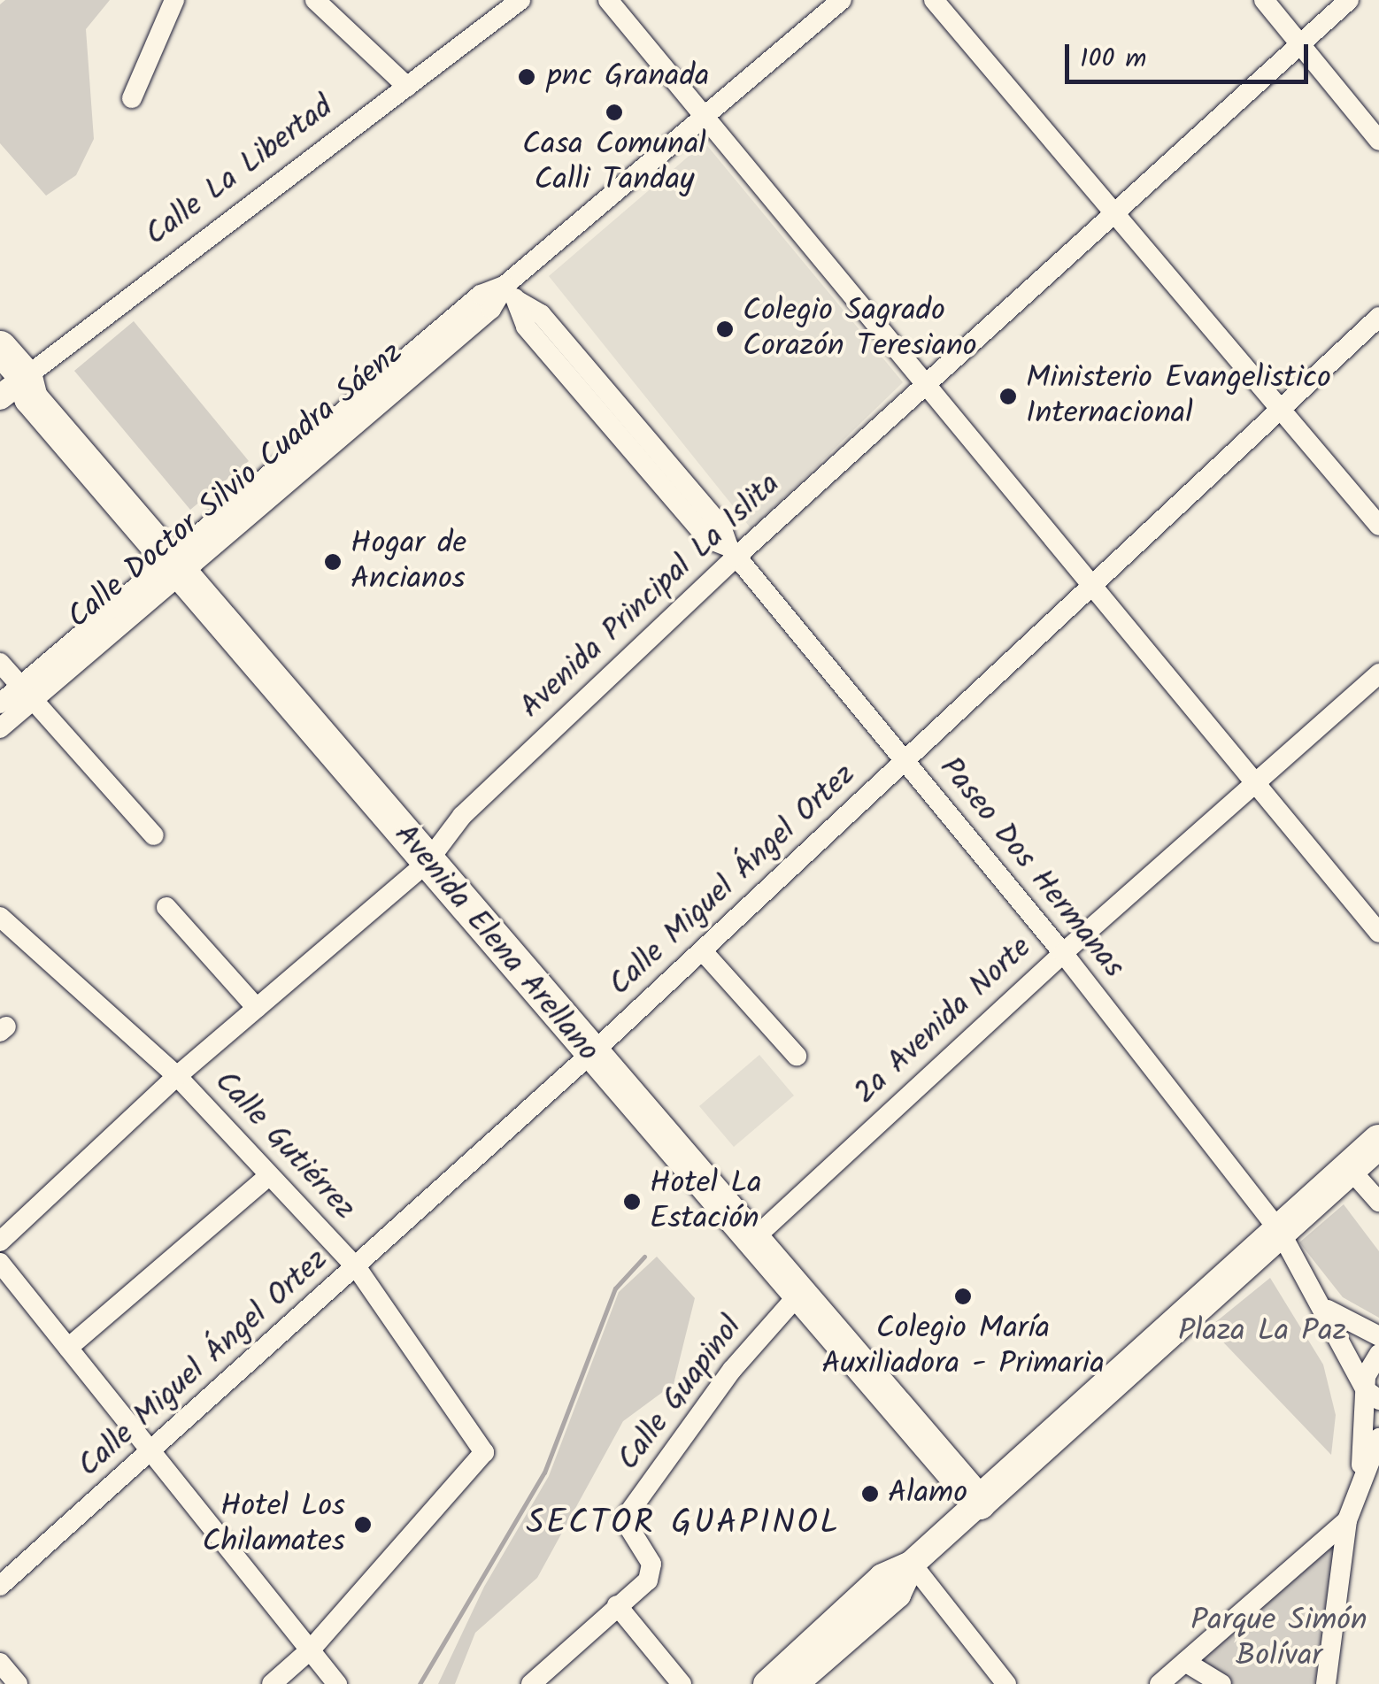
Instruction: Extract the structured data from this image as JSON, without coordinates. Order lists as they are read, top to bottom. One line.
{"streets":{"highway":["Avenida Elena Arellano"],"street":["Calle La Libertad","Calle Doctor Silvio Cuadra Sáenz","Avenida Principal La Islita","Paseo Dos Hermanas","Calle Miguel Ángel Ortez","2a Avenida Norte","Calle Gutiérrez","Calle Guapinol"]},"crossings":[["Calle La Libertad","Avenida Elena Arellano"],["Calle Doctor Silvio Cuadra Sáenz","Paseo Dos Hermanas"],["Calle Doctor Silvio Cuadra Sáenz","Avenida Elena Arellano"],["Avenida Principal La Islita","Paseo Dos Hermanas"],["Avenida Principal La Islita","Avenida Elena Arellano"],["Avenida Principal La Islita","Calle Gutiérrez"],["Paseo Dos Hermanas","Calle Miguel Ángel Ortez"],["Paseo Dos Hermanas","2a Avenida Norte"],["Calle Miguel Ángel Ortez","Avenida Elena Arellano"],["Calle Miguel Ángel Ortez","Calle Gutiérrez"],["Avenida Elena Arellano","2a Avenida Norte"],["Avenida Elena Arellano","Calle Guapinol"]],"districts":["SECTOR GUAPINOL"],"parks":["Plaza La Paz","Parque Simón Bolívar"],"places":["pnc Granada","Casa Comunal Calli Tanday","Colegio Sagrado Corazón Teresiano","Ministerio Evangelistico Internacional","Hogar de Ancianos","Hotel La Estación","Colegio María Auxiliadora - Primaria","Alamo","Hotel Los Chilamates"],"scale_bar":"100 m"}
